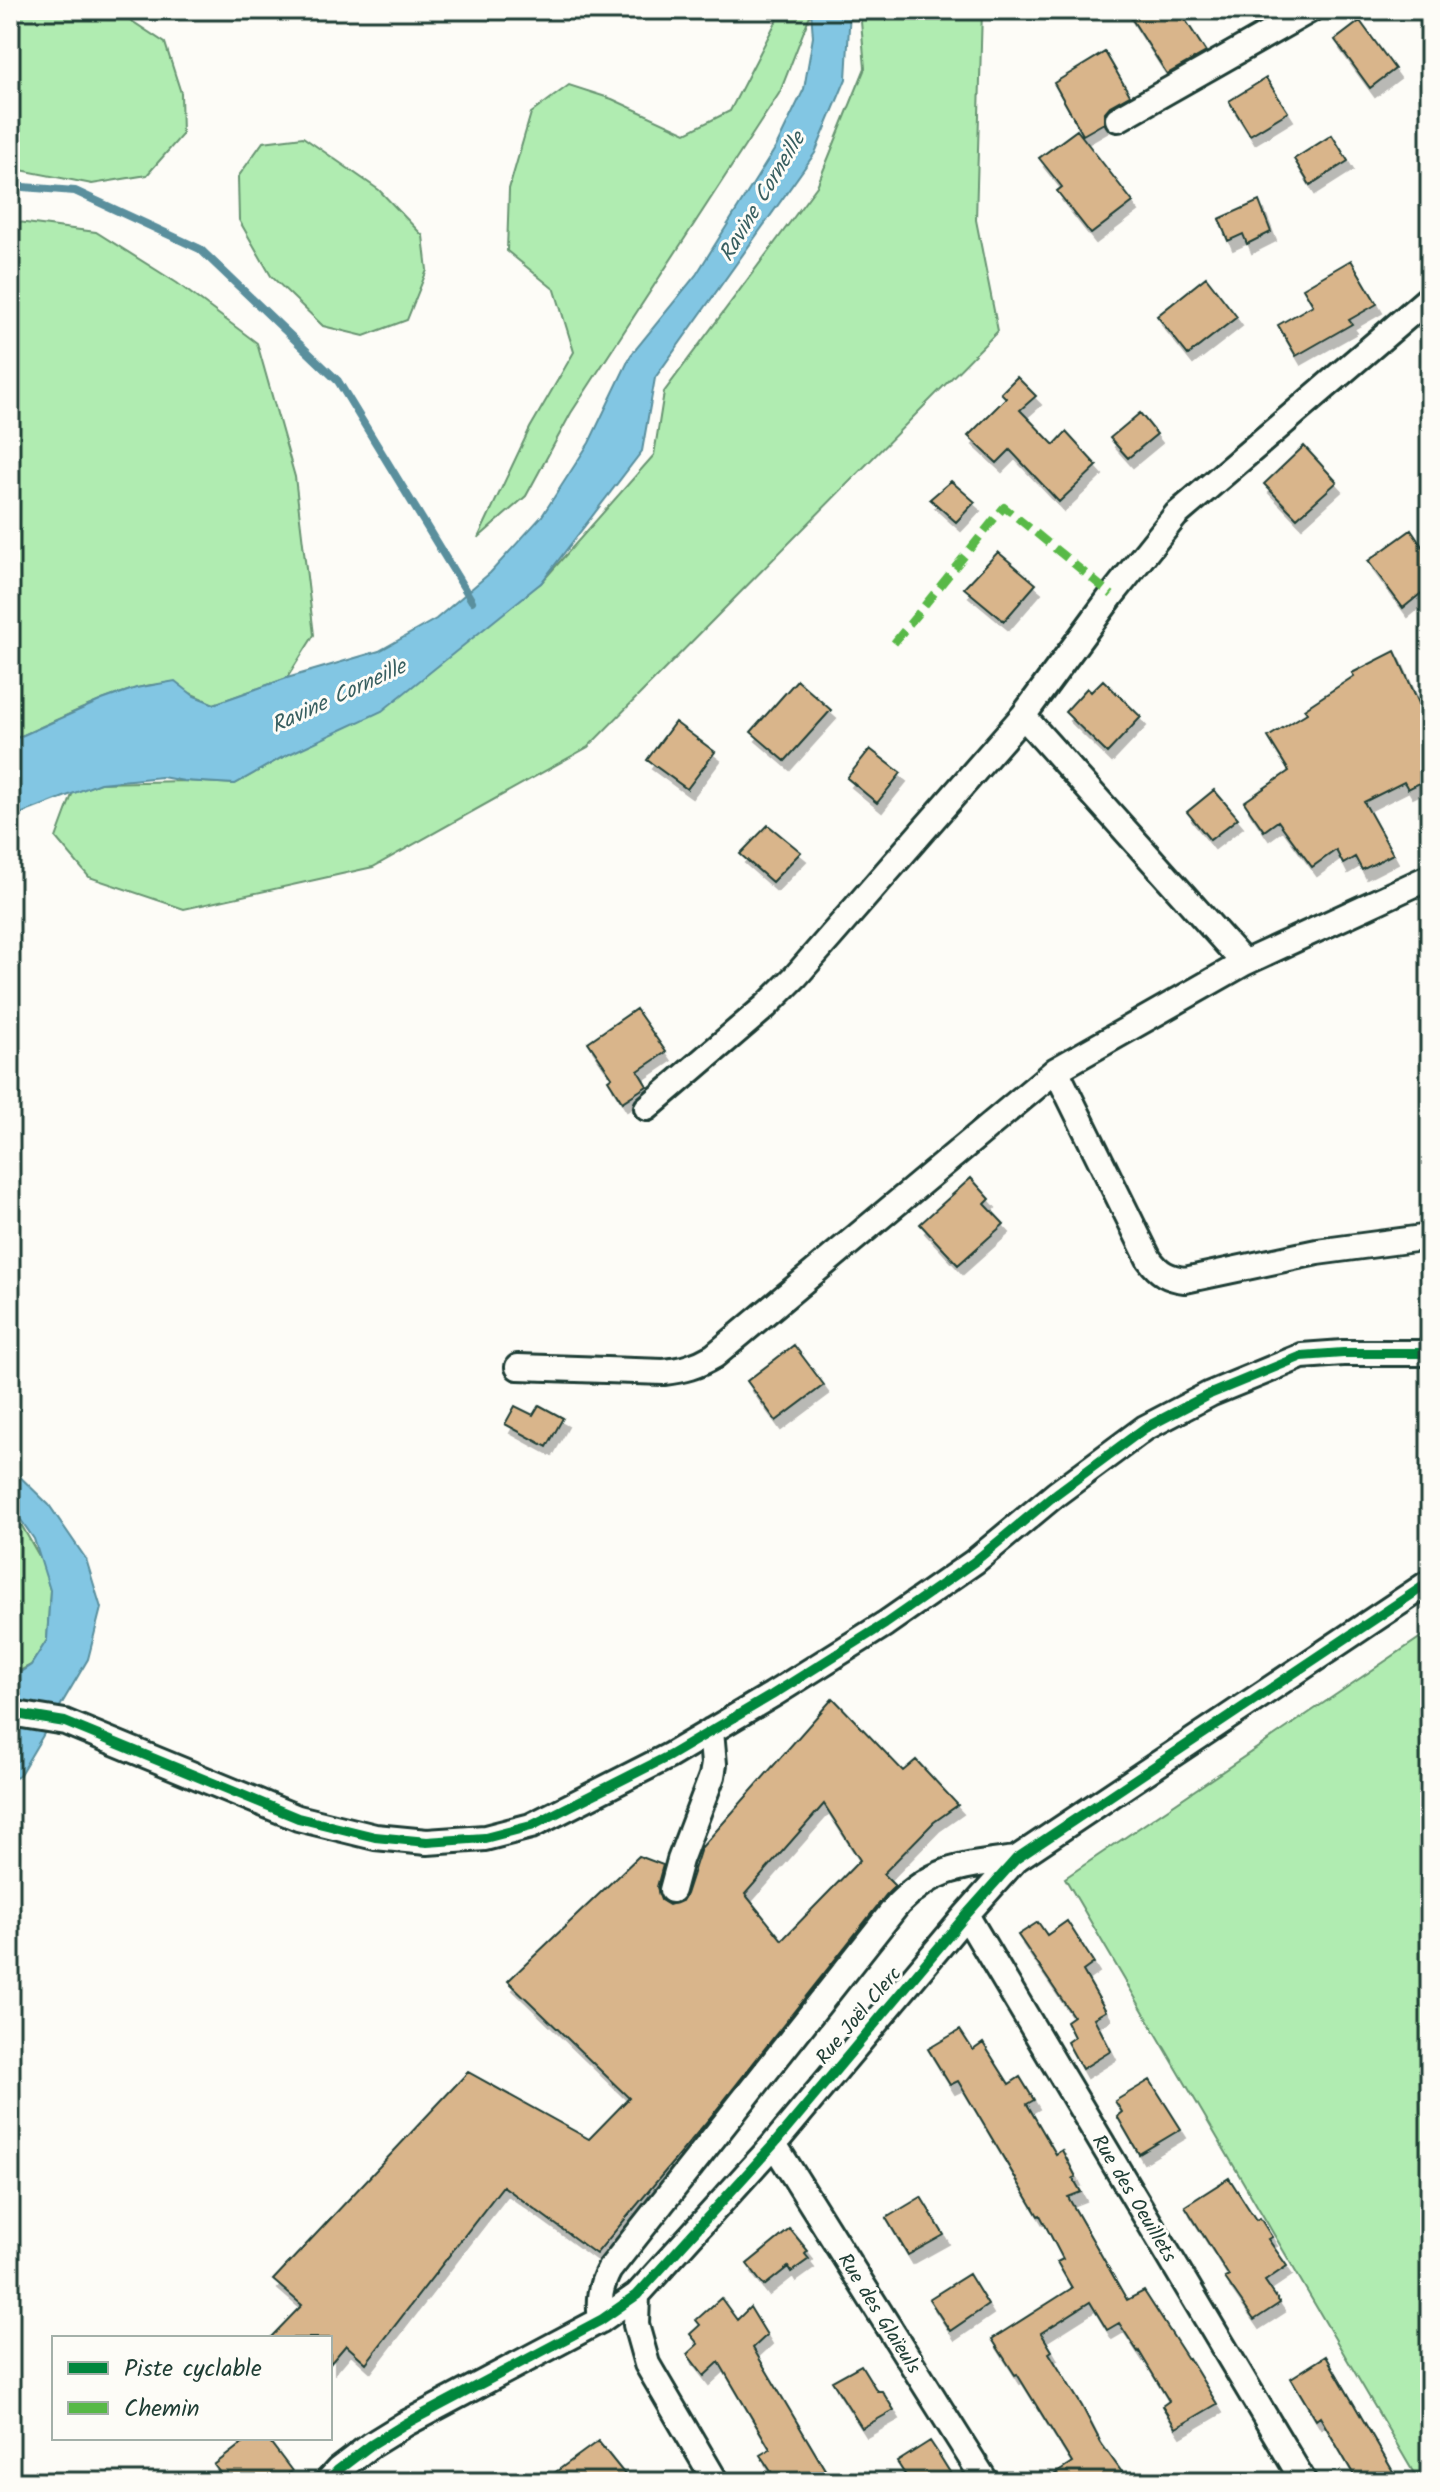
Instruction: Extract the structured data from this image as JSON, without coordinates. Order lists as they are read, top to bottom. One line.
{"streets":{"street":["Rue Joël Clerc","Rue des Oeuillets","Rue des Glaïeuls"]},"crossings":[["Rue Joël Clerc","Rue des Oeuillets"],["Rue Joël Clerc","Rue des Glaïeuls"]],"water":["Ravine Corneille"],"legend":["Piste cyclable","Chemin"]}
